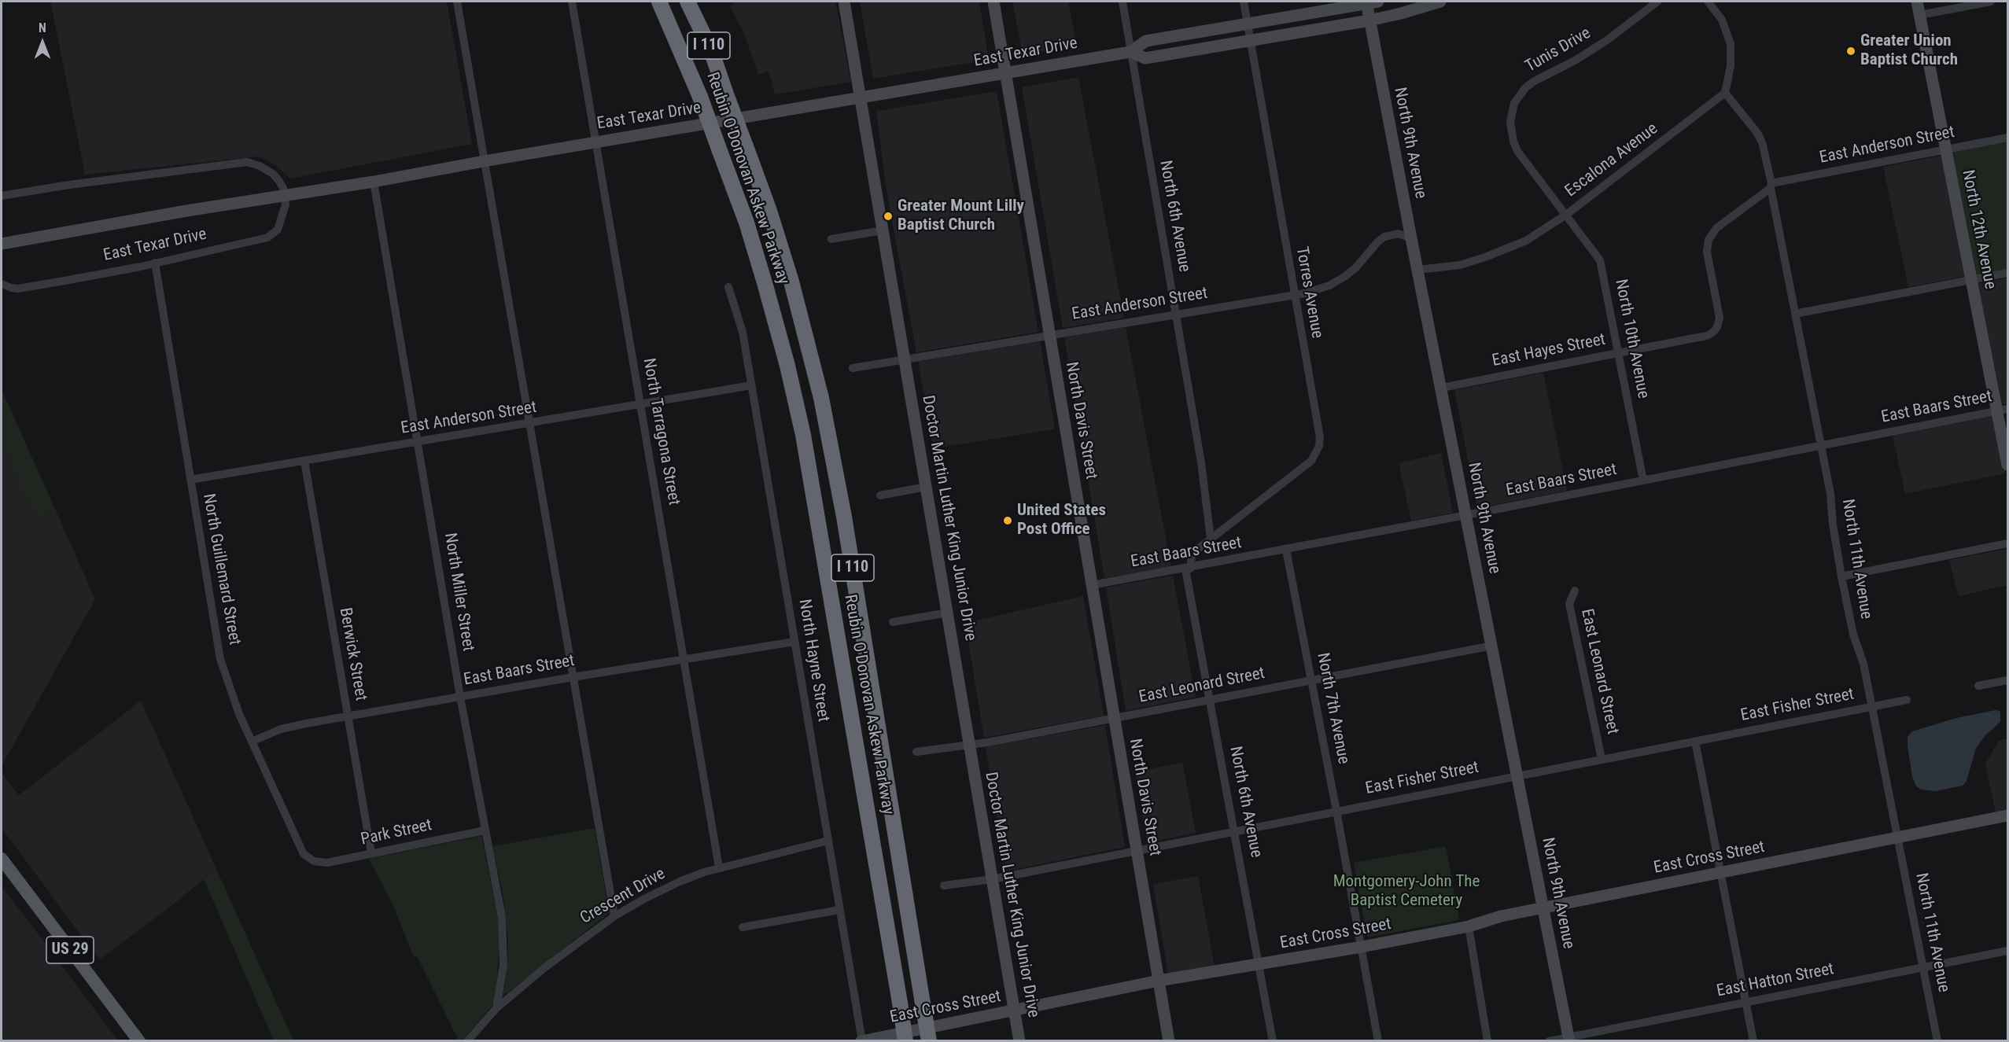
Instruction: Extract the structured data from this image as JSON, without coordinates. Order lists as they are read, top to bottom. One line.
{"streets":{"highway":["I 110","Reubin O'Donovan Askew Parkway"],"main road":["East Texar Drive","North 9th Avenue","North 12th Avenue","North Davis Street","Doctor Martin Luther King Junior Drive","East Cross Street","US 29"],"street":["Tunis Drive","East Anderson Street","Escalona Avenue","North 6th Avenue","Torres Avenue","North 10th Avenue","East Hayes Street","East Baars Street","North Tarragona Street","North 11th Avenue","North Guillemard Street","North Miller Street","Berwick Street","North Hayne Street","East Leonard Street","East Fisher Street","North 7th Avenue","Park Street","Crescent Drive","East Hatton Street"]},"crossings":[["Tunis Drive","Escalona Avenue"],["Tunis Drive","North 10th Avenue"],["East Texar Drive","North 9th Avenue"],["East Texar Drive","North 6th Avenue"],["East Texar Drive","Torres Avenue"],["East Texar Drive","North Davis Street"],["East Texar Drive","North Tarragona Street"],["East Texar Drive","Doctor Martin Luther King Junior Drive"],["East Texar Drive","North Guillemard Street"],["East Texar Drive","North Miller Street"],["North 9th Avenue","East Anderson Street"],["North 9th Avenue","Escalona Avenue"],["North 9th Avenue","East Hayes Street"],["North 9th Avenue","East Baars Street"],["North 9th Avenue","East Leonard Street"],["North 9th Avenue","East Fisher Street"],["North 9th Avenue","East Cross Street"],["North 9th Avenue","East Hatton Street"],["East Anderson Street","North 6th Avenue"],["East Anderson Street","North 12th Avenue"],["East Anderson Street","Torres Avenue"],["East Anderson Street","East Hayes Street"],["East Anderson Street","North Davis Street"],["East Anderson Street","North Tarragona Street"],["East Anderson Street","Doctor Martin Luther King Junior Drive"],["East Anderson Street","North 11th Avenue"],["East Anderson Street","North Guillemard Street"],["East Anderson Street","North Miller Street"],["East Anderson Street","Berwick Street"],["East Anderson Street","North Hayne Street"],["Escalona Avenue","North 10th Avenue"],["Escalona Avenue","North 11th Avenue"],["North 6th Avenue","Torres Avenue"],["North 6th Avenue","East Baars Street"],["North 6th Avenue","East Leonard Street"],["North 6th Avenue","East Fisher Street"],["North 6th Avenue","East Cross Street"],["North 12th Avenue","East Baars Street"],["North 10th Avenue","East Hayes Street"],["North 10th Avenue","East Baars Street"],["East Baars Street","North Davis Street"],["East Baars Street","North Tarragona Street"],["East Baars Street","North 11th Avenue"],["East Baars Street","North Guillemard Street"],["East Baars Street","North Miller Street"],["East Baars Street","Berwick Street"],["East Baars Street","North Hayne Street"],["East Baars Street","North 7th Avenue"],["North Davis Street","East Leonard Street"],["North Davis Street","East Fisher Street"],["North Davis Street","East Cross Street"],["North Tarragona Street","Crescent Drive"],["Doctor Martin Luther King Junior Drive","East Leonard Street"],["Doctor Martin Luther King Junior Drive","East Fisher Street"],["Doctor Martin Luther King Junior Drive","East Cross Street"],["North 11th Avenue","East Fisher Street"],["North 11th Avenue","East Cross Street"],["North 11th Avenue","East Hatton Street"],["North Guillemard Street","Park Street"],["North Miller Street","Park Street"],["North Miller Street","Crescent Drive"],["Berwick Street","Park Street"],["North Hayne Street","East Cross Street"],["North Hayne Street","Crescent Drive"],["East Leonard Street","East Fisher Street"],["East Leonard Street","North 7th Avenue"],["East Fisher Street","North 7th Avenue"],["North 7th Avenue","East Cross Street"]],"parks":["Montgomery-John The Baptist Cemetery"],"places":["Greater Union Baptist Church","Greater Mount Lilly Baptist Church","United States Post Office"],"north":"top"}
